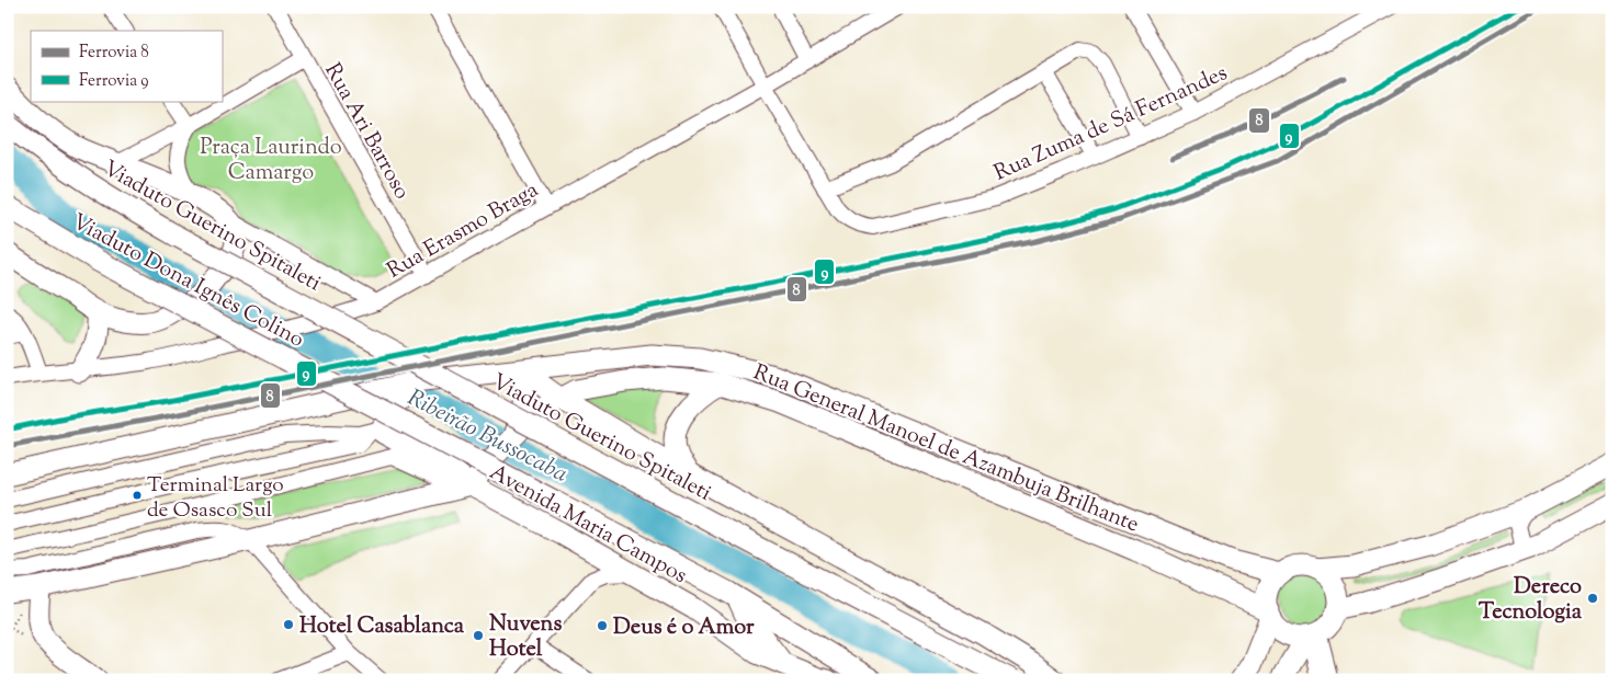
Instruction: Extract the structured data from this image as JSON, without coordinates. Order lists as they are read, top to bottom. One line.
{"streets":{"main road":["Viaduto Guerino Spitaleti","Viaduto Dona Ignês Colino","Rua General Manoel de Azambuja Brilhante","Avenida Maria Campos"],"street":["Rua Zuma de Sá Fernandes","Rua Ari Barroso","Rua Erasmo Braga"]},"crossings":[["Rua Ari Barroso","Rua Erasmo Braga"],["Rua General Manoel de Azambuja Brilhante","Avenida Maria Campos"]],"water":["Ribeirão Bussocaba"],"parks":["Praça Laurindo Camargo"],"places":["Terminal Largo de Osasco Sul","Dereco Tecnologia","Hotel Casablanca","Deus é o Amor","Nuvens Hotel"],"lines":["rail line 8","rail line 9"],"legend":["Ferrovia 8","Ferrovia 9"]}
